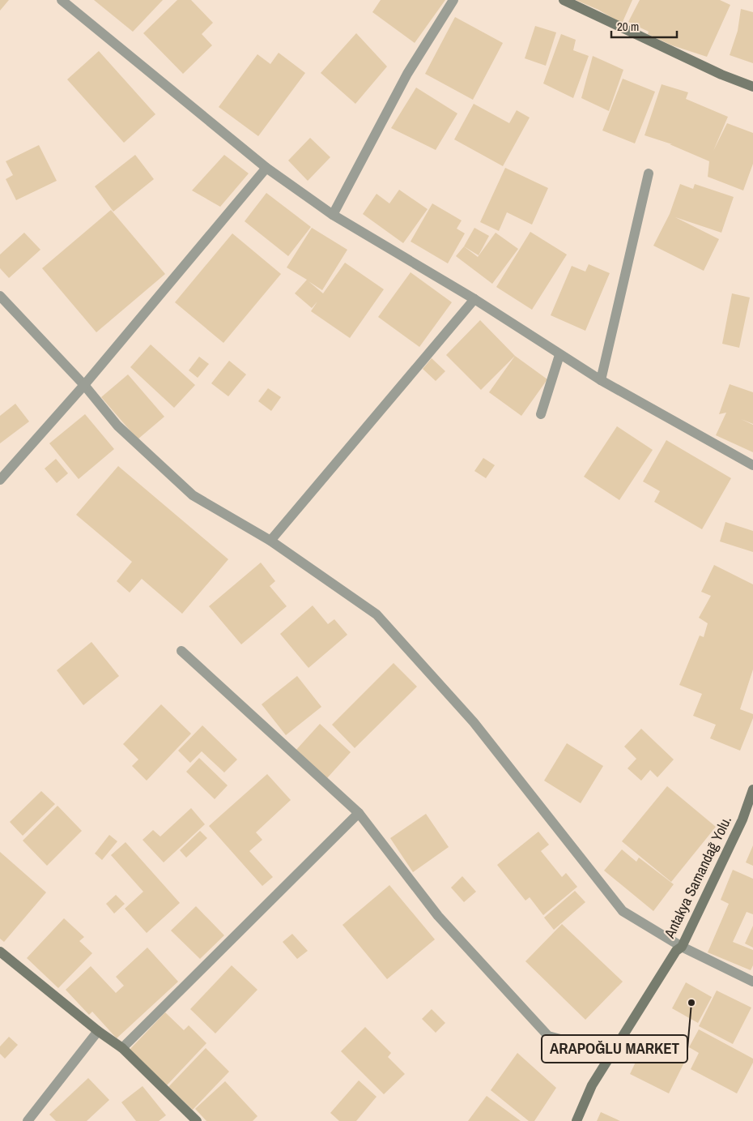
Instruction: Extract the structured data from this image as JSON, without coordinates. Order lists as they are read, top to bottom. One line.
{"streets":{"street":["Antakya Samandağ Yolu."]},"places":["ARAPOĞLU MARKET"],"scale_bar":"20 m"}
